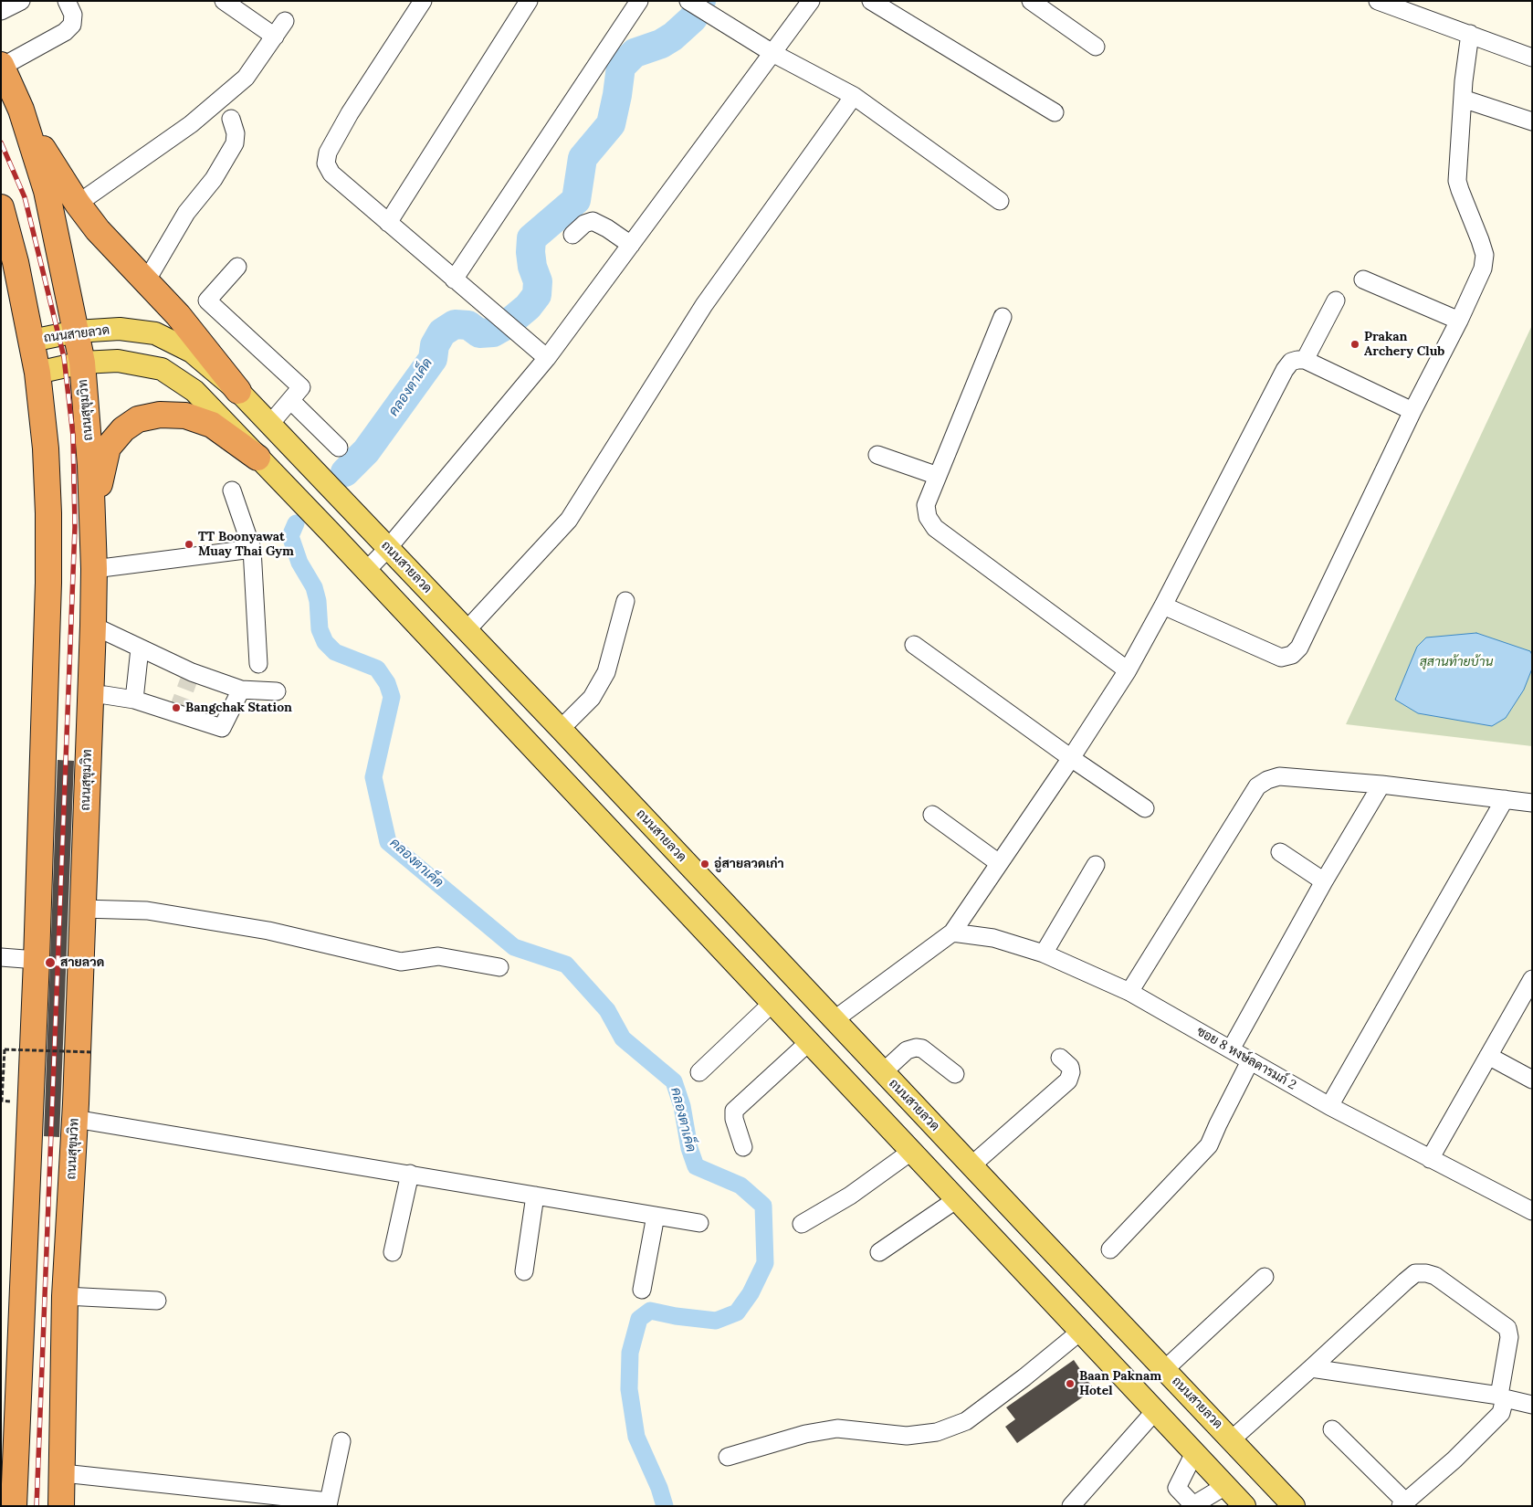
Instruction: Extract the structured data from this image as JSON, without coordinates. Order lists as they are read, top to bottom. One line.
{"streets":{"highway":["ถนนสุขุมวิท"],"main road":["ถนนสายลวด"],"street":["ซอย 8 หงษ์ลดารมภ์ 2"]},"crossings":[["ถนนสายลวด","ถนนสุขุมวิท"]],"water":["คลองตาเค็ด"],"parks":["สุสานท้ายบ้าน"],"places":["Prakan Archery Club","TT Boonyawat Muay Thai Gym","Bangchak Station","อู่สายลวดเก่า","สายลวด","Baan Paknam Hotel"]}
